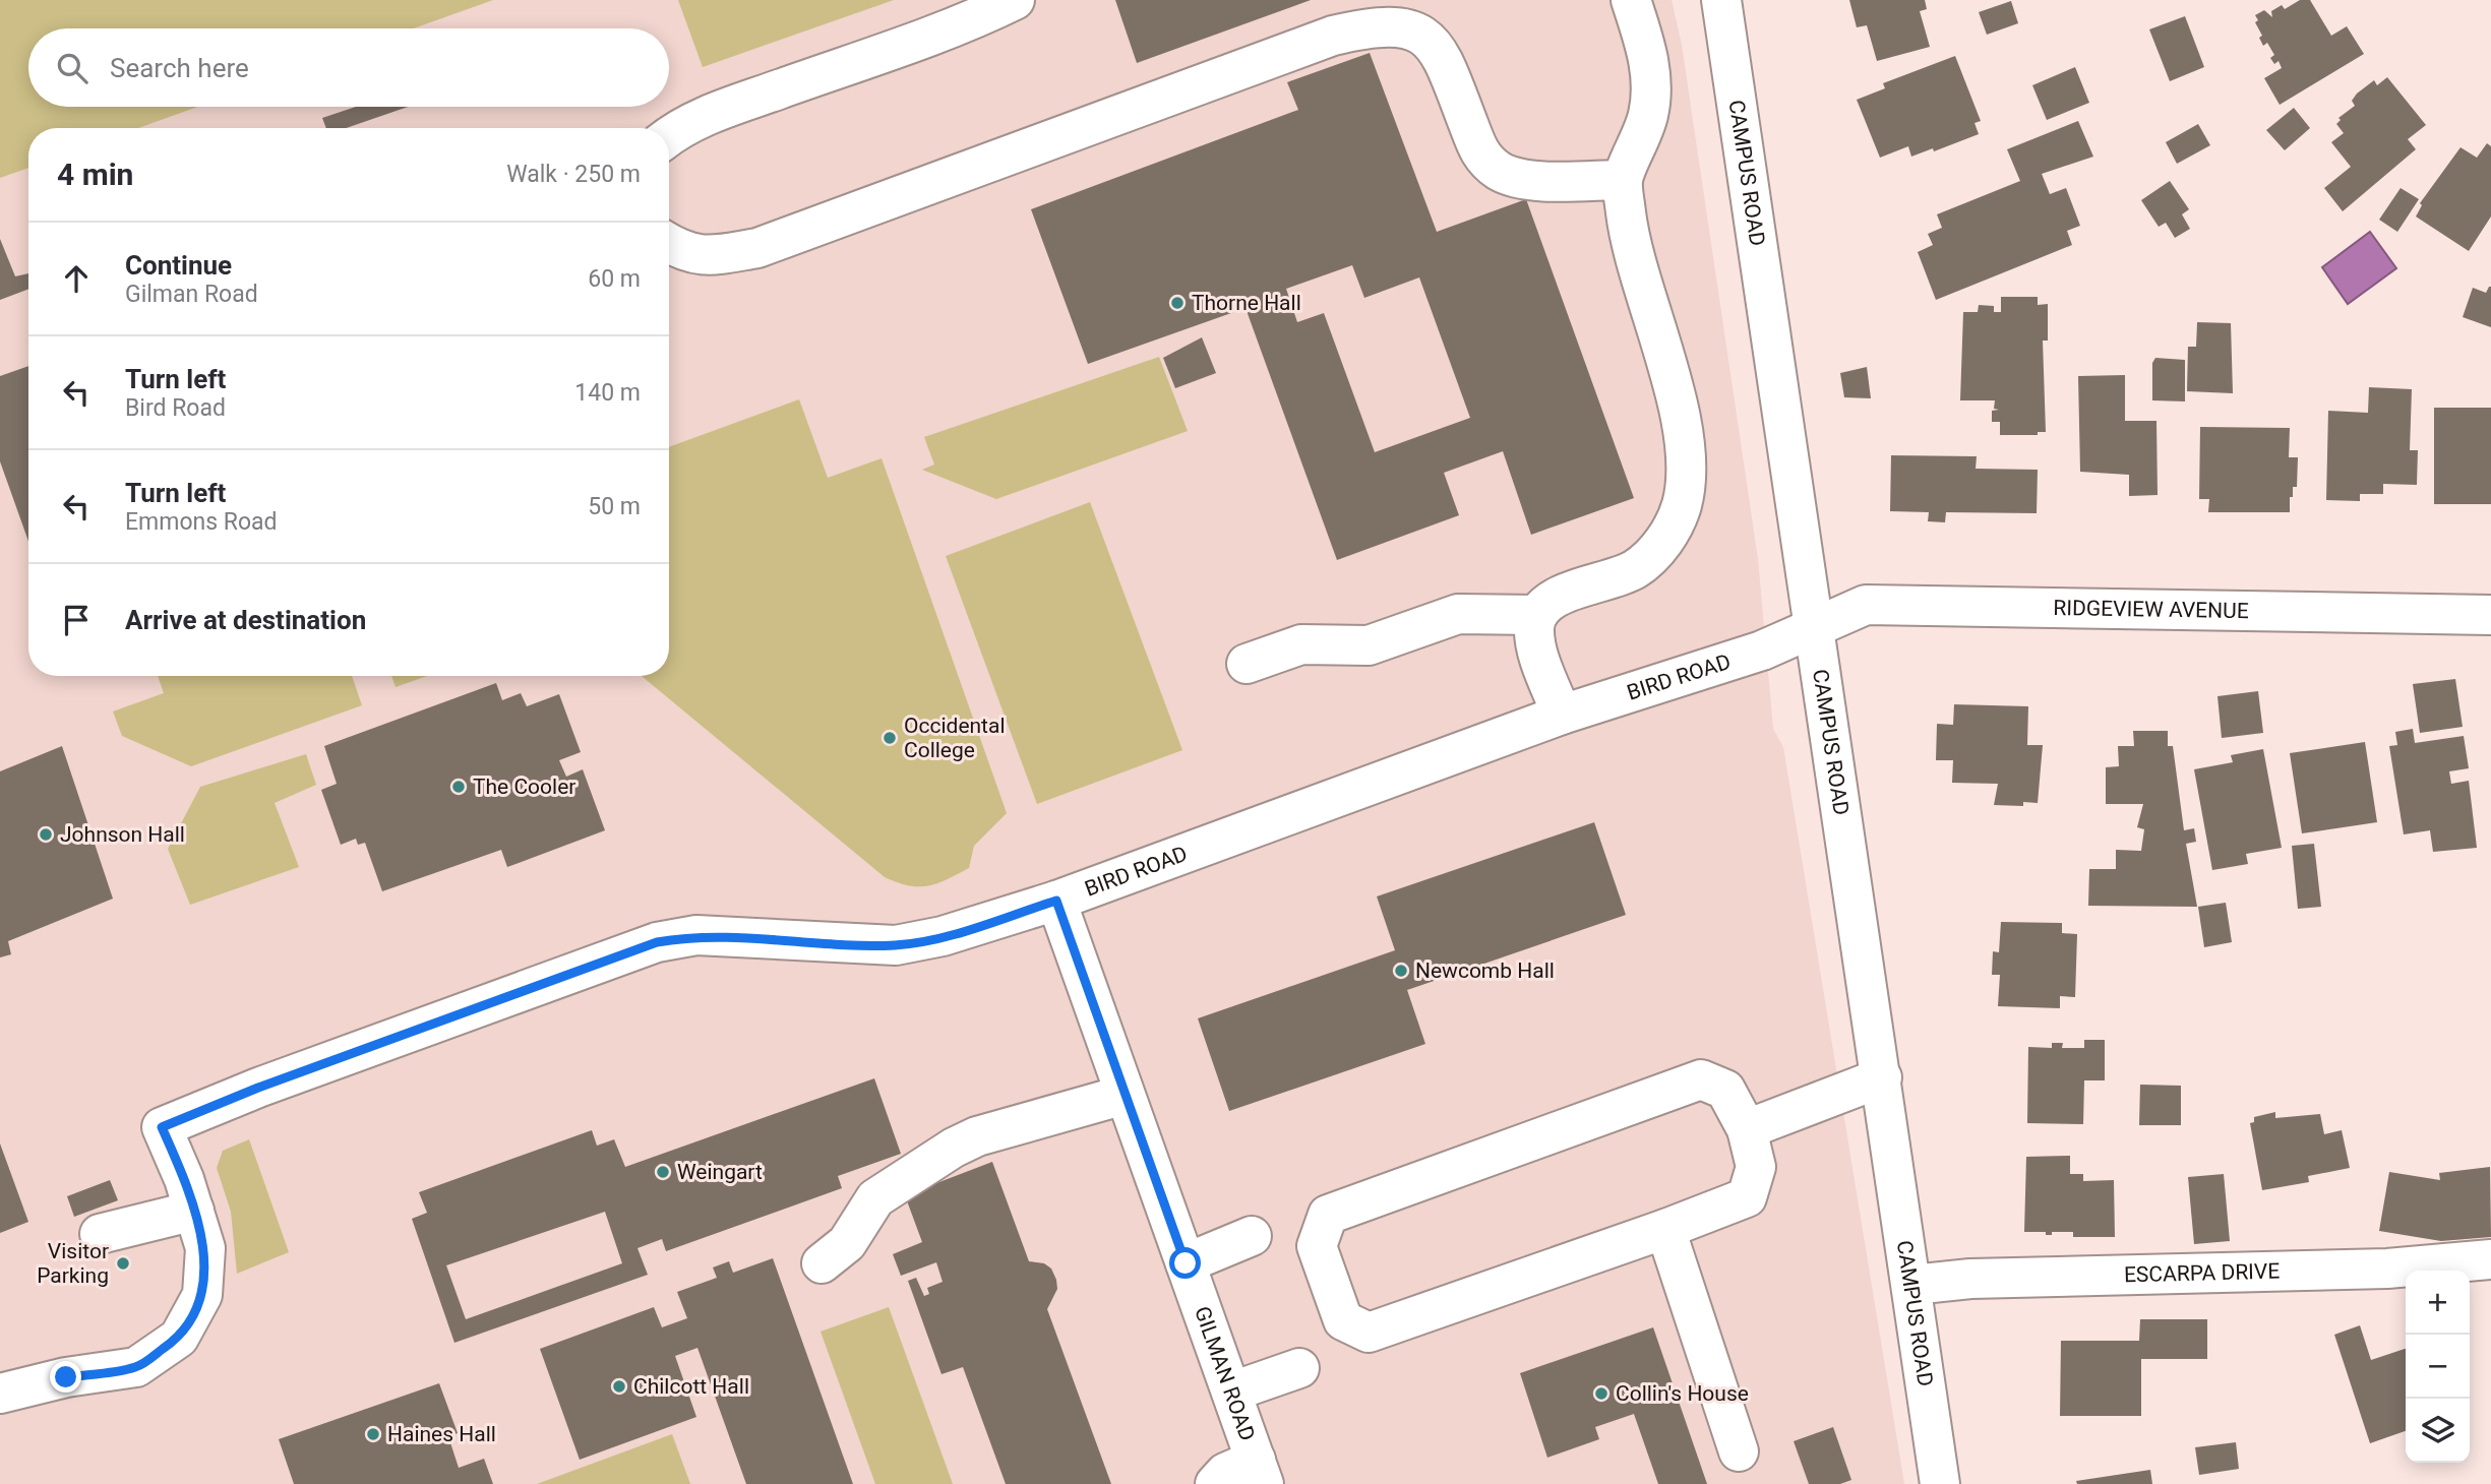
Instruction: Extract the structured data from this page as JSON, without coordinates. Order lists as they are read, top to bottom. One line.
{"streets":{"street":["CAMPUS ROAD","RIDGEVIEW AVENUE","BIRD ROAD","ESCARPA DRIVE","GILMAN ROAD"]},"crossings":[["CAMPUS ROAD","RIDGEVIEW AVENUE"],["CAMPUS ROAD","BIRD ROAD"],["CAMPUS ROAD","ESCARPA DRIVE"],["RIDGEVIEW AVENUE","BIRD ROAD"],["BIRD ROAD","GILMAN ROAD"]],"places":["Thorne Hall","Occidental College","The Cooler","Johnson Hall","Newcomb Hall","Weingart","Visitor Parking","Chilcott Hall","Collin's House","Haines Hall"],"page":{"search":"Search here","heading":["4 min","Walk · 250 m"],"list":[["Continue","Gilman Road","60 m"],["Turn left","Bird Road","140 m"],["Turn left","Emmons Road","50 m"],"Arrive at destination"],"map_buttons":["+","−"]}}
